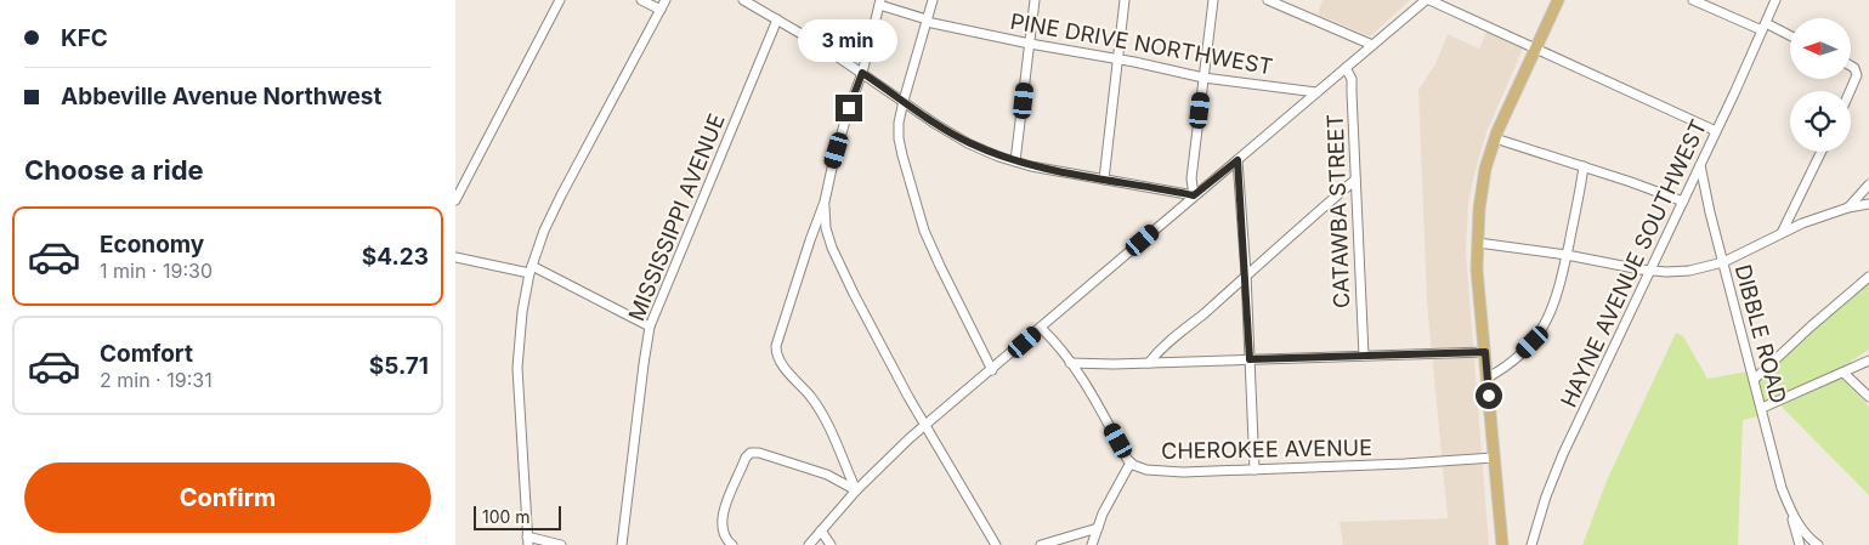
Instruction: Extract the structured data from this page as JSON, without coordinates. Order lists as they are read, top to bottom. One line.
{"streets":{"street":["PINE DRIVE NORTHWEST","CATAWBA STREET","MISSISSIPPI AVENUE","HAYNE AVENUE SOUTHWEST","DIBBLE ROAD","CHEROKEE AVENUE"]},"crossings":[["HAYNE AVENUE SOUTHWEST","DIBBLE ROAD"]],"scale_bar":"100 m","north":"left","page":{"banner":["KFC","Abbeville Avenue Northwest"],"bubble":"3 min","heading":"Choose a ride","list":[{"name":"Economy","note":"1 min · 19:30","value":"$4.23"},{"name":"Comfort","note":"2 min · 19:31","value":"$5.71"}],"buttons":"Confirm","scale":"100 m"}}
